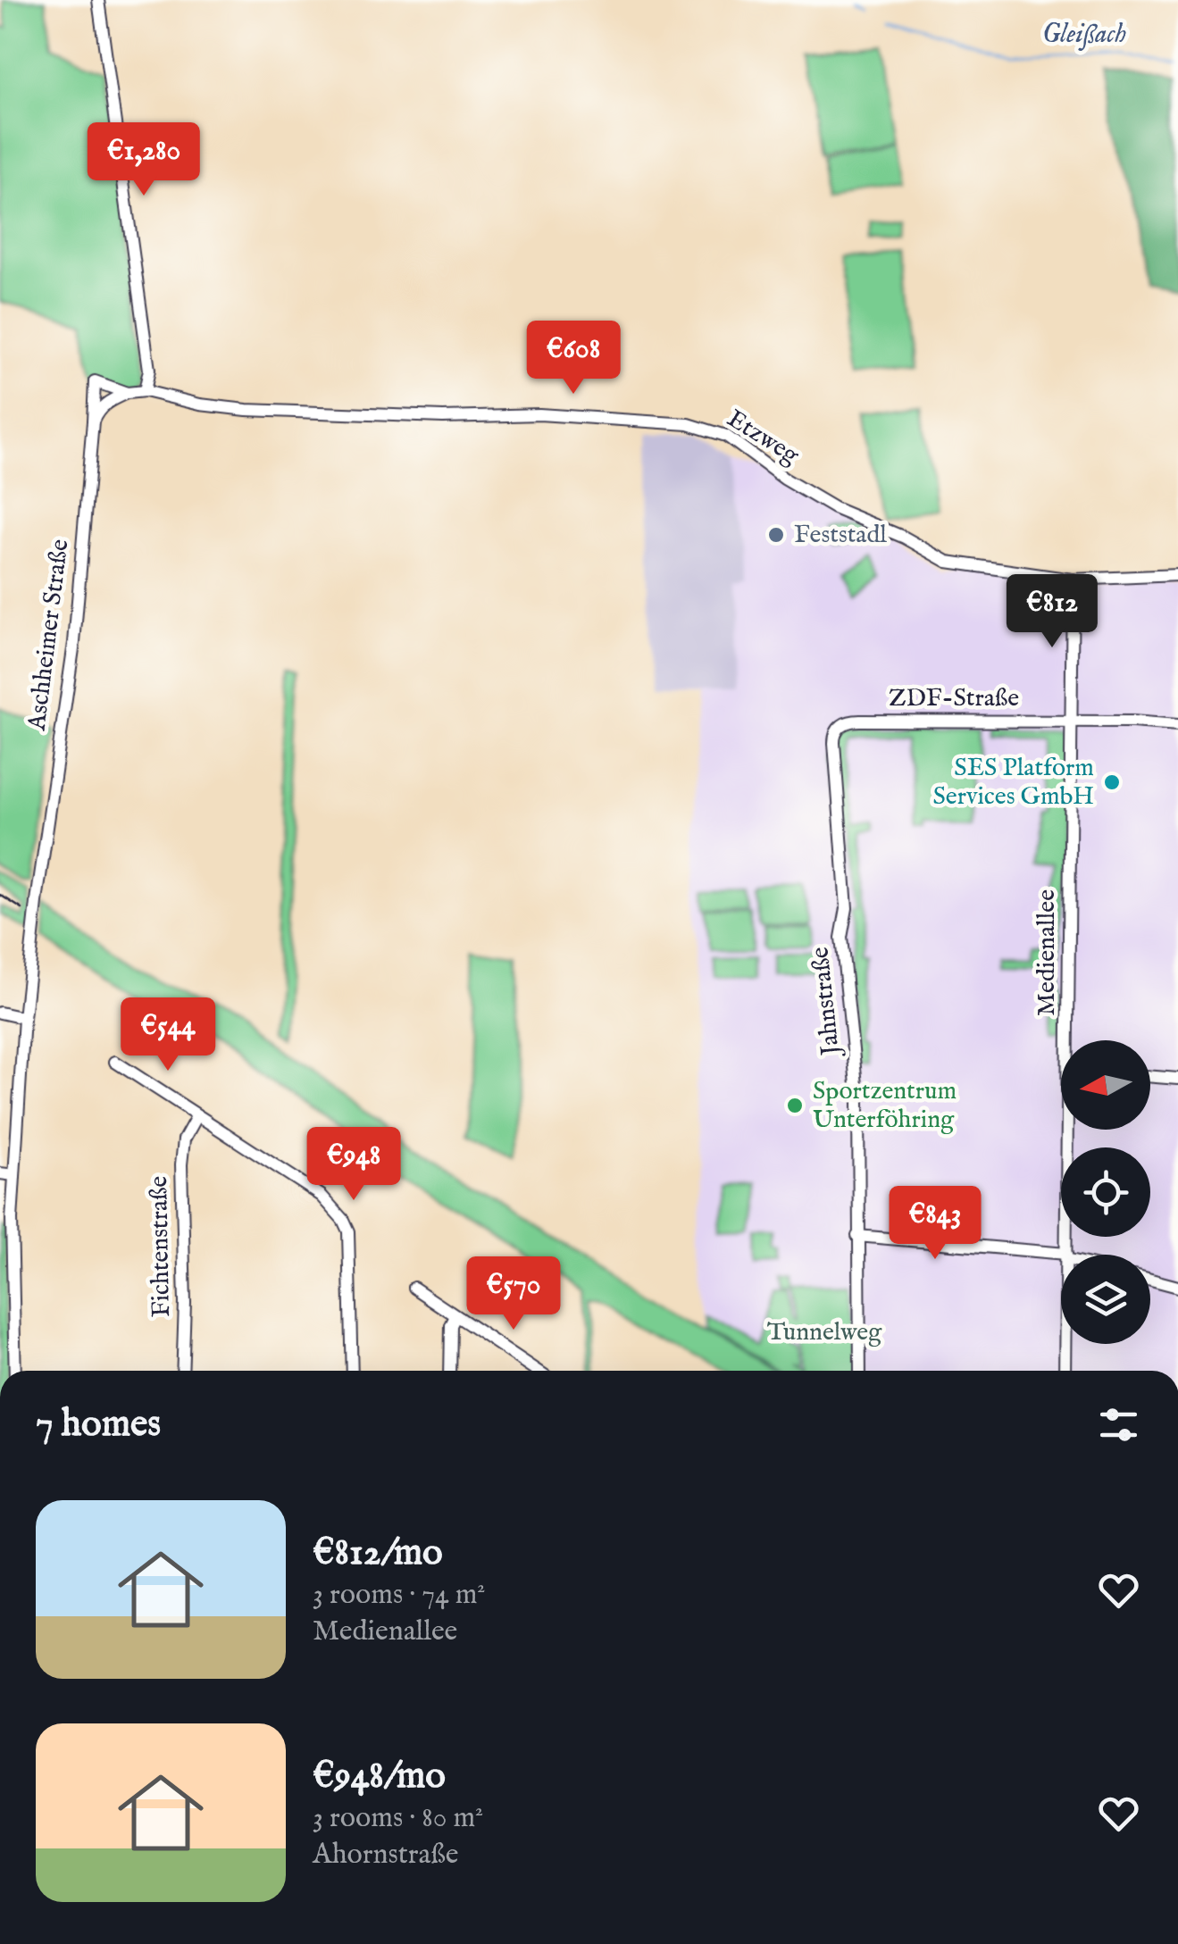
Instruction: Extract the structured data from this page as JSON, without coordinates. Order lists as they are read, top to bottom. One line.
{"streets":{"street":["Etzweg","Aschheimer Straße","ZDF-Straße","Medienallee","Jahnstraße","Fichtenstraße"]},"crossings":[["Etzweg","Aschheimer Straße"],["Etzweg","Medienallee"],["ZDF-Straße","Medienallee"],["ZDF-Straße","Jahnstraße"]],"water":["Gleißach"],"parks":["Tunnelweg"],"places":["Feststadl","SES Platform Services GmbH","Sportzentrum Unterföhring"],"north":"left","page":{"price":["€1,280","€608","€812","€544","€948","€843","€570"],"heading":"7 homes","list":[{"name":"€812/mo","note":"3 rooms · 74 m² · Medienallee"},{"name":"€948/mo","note":"3 rooms · 80 m² · Ahornstraße"}]}}
